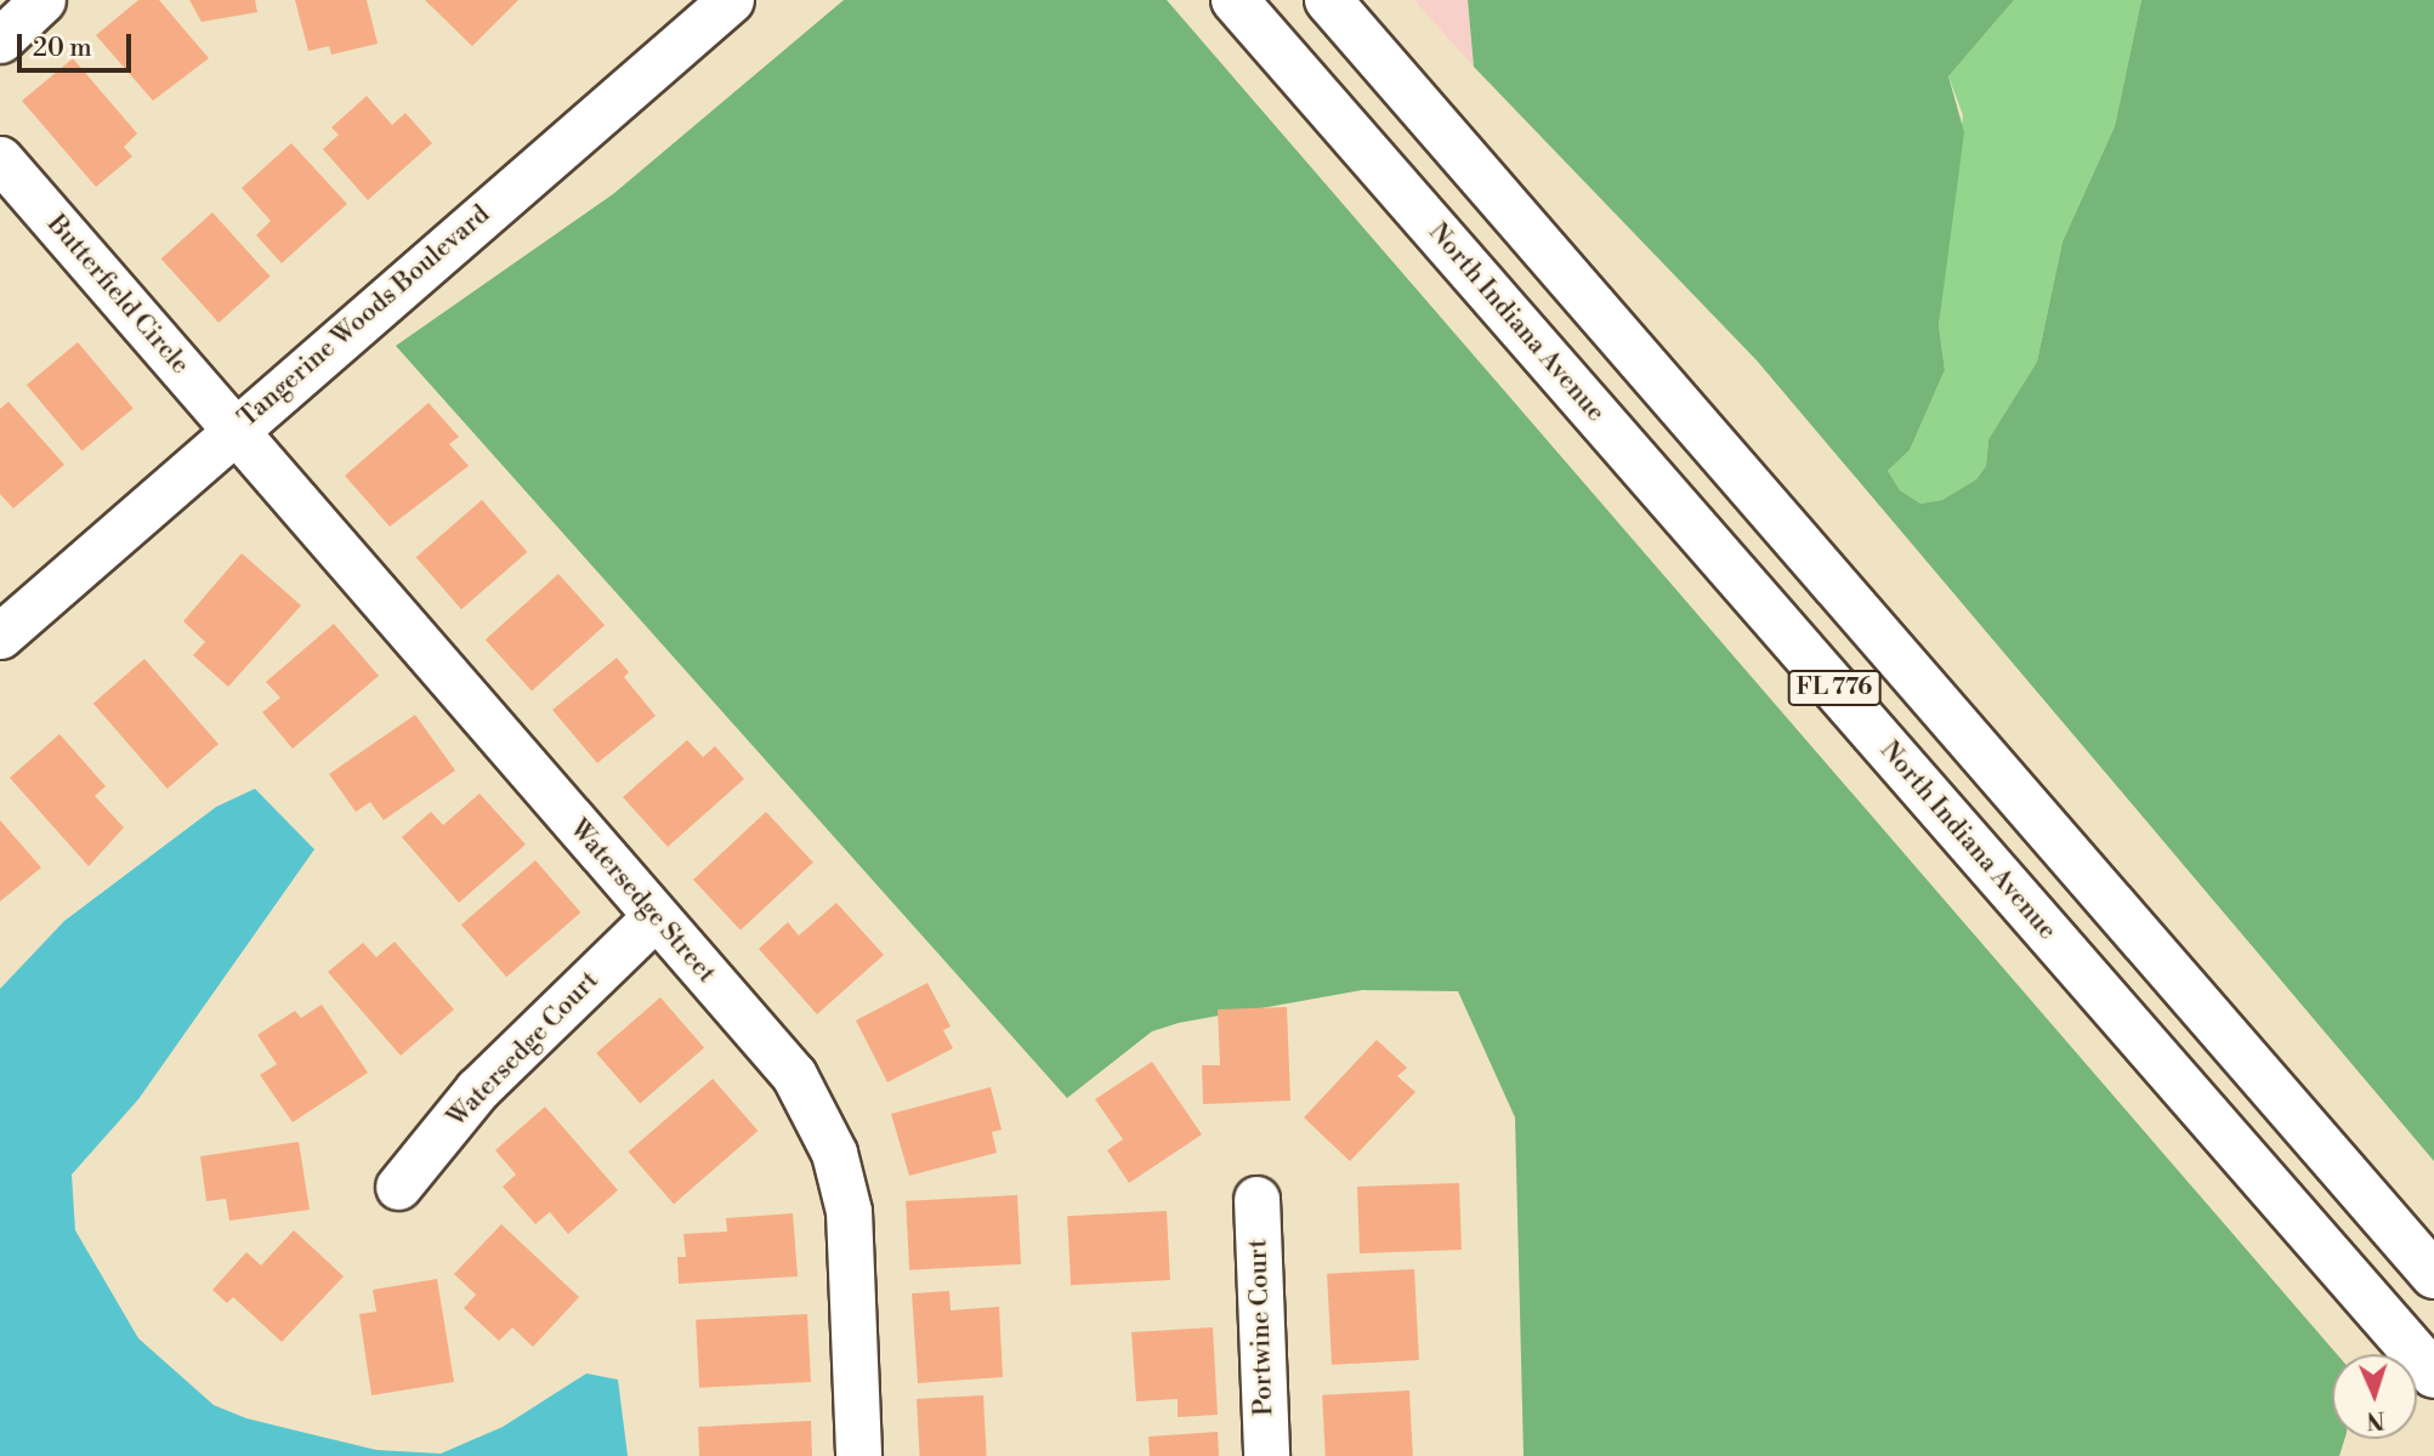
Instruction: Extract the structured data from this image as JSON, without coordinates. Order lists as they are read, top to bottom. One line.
{"streets":{"main road":["North Indiana Avenue","FL 776"],"street":["Butterfield Circle","Tangerine Woods Boulevard","Watersedge Street","Watersedge Court","Portwine Court"]},"crossings":[["Butterfield Circle","Tangerine Woods Boulevard"],["Butterfield Circle","Watersedge Street"],["Tangerine Woods Boulevard","Watersedge Street"],["Watersedge Street","Watersedge Court"]],"scale_bar":"20 m","north":"bottom"}
